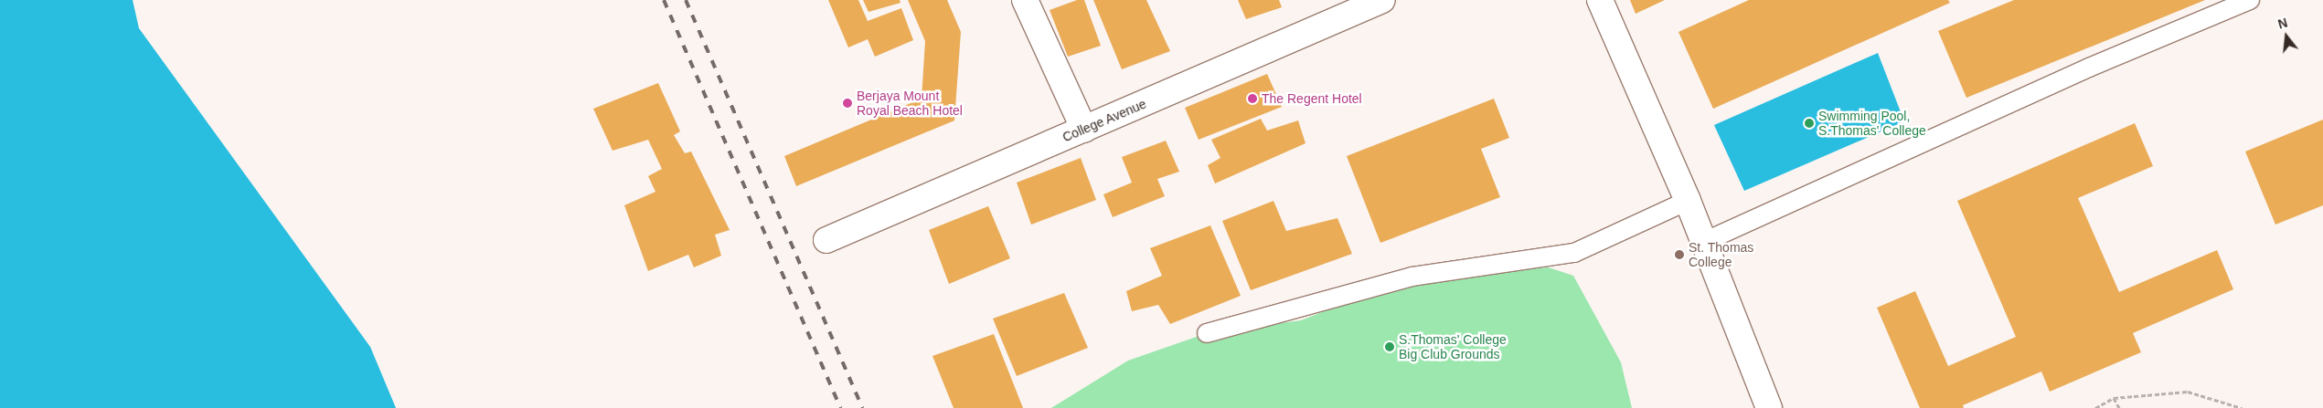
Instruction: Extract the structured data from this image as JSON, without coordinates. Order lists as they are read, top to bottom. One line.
{"streets":{"street":["College Avenue"]},"places":["The Regent Hotel","Berjaya Mount Royal Beach Hotel","Swimming Pool, S.Thomas' College","St. Thomas College","S.Thomas' College Big Club Grounds"],"north":"top"}
